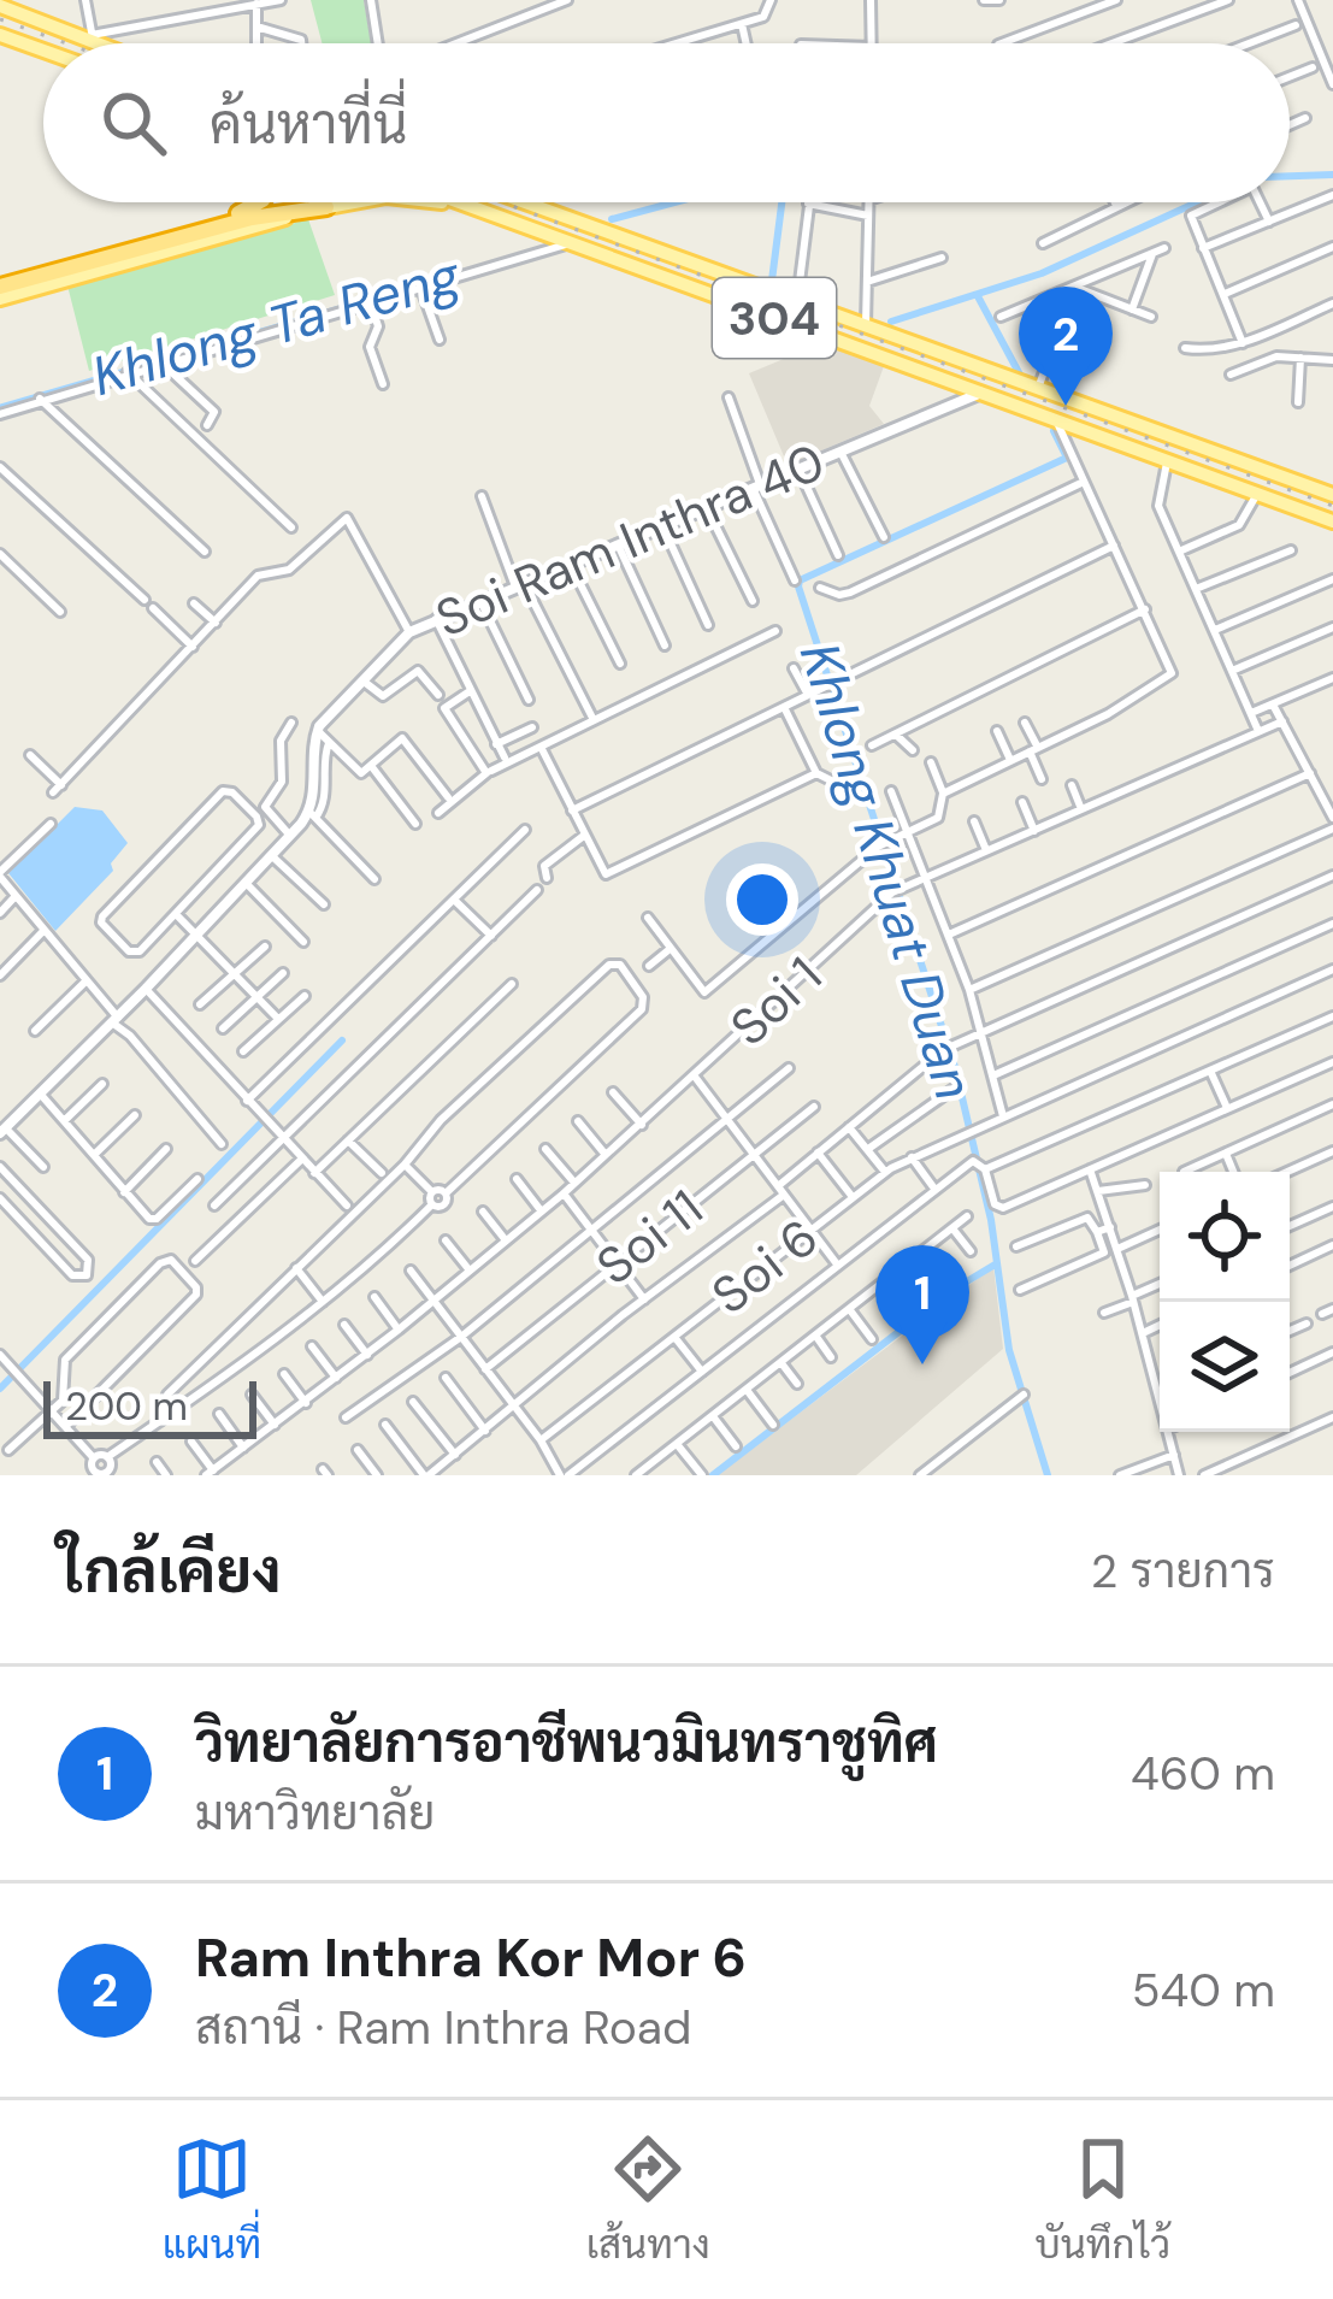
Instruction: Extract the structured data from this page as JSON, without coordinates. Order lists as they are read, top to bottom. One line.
{"streets":{"main road":["304"],"street":["Soi Ram Inthra 40","Soi 1","Soi 11","Soi 6"]},"crossings":[["304","Soi Ram Inthra 40"]],"water":["Khlong Ta Reng","Khlong Khuat Duan"],"scale_bar":"200 m","page":{"search":"ค้นหาที่นี่","pins":["2","1"],"scale":"200 m","heading":["ใกล้เคียง","2 รายการ"],"list":[{"mark":"1","name":"วิทยาลัยการอาชีพนวมินทราชูทิศ","note":"มหาวิทยาลัย","value":"460 m"},{"mark":"2","name":"Ram Inthra Kor Mor 6","note":"สถานี · Ram Inthra Road","value":"540 m"}],"nav":["แผนที่","เส้นทาง","บันทึกไว้"]}}
